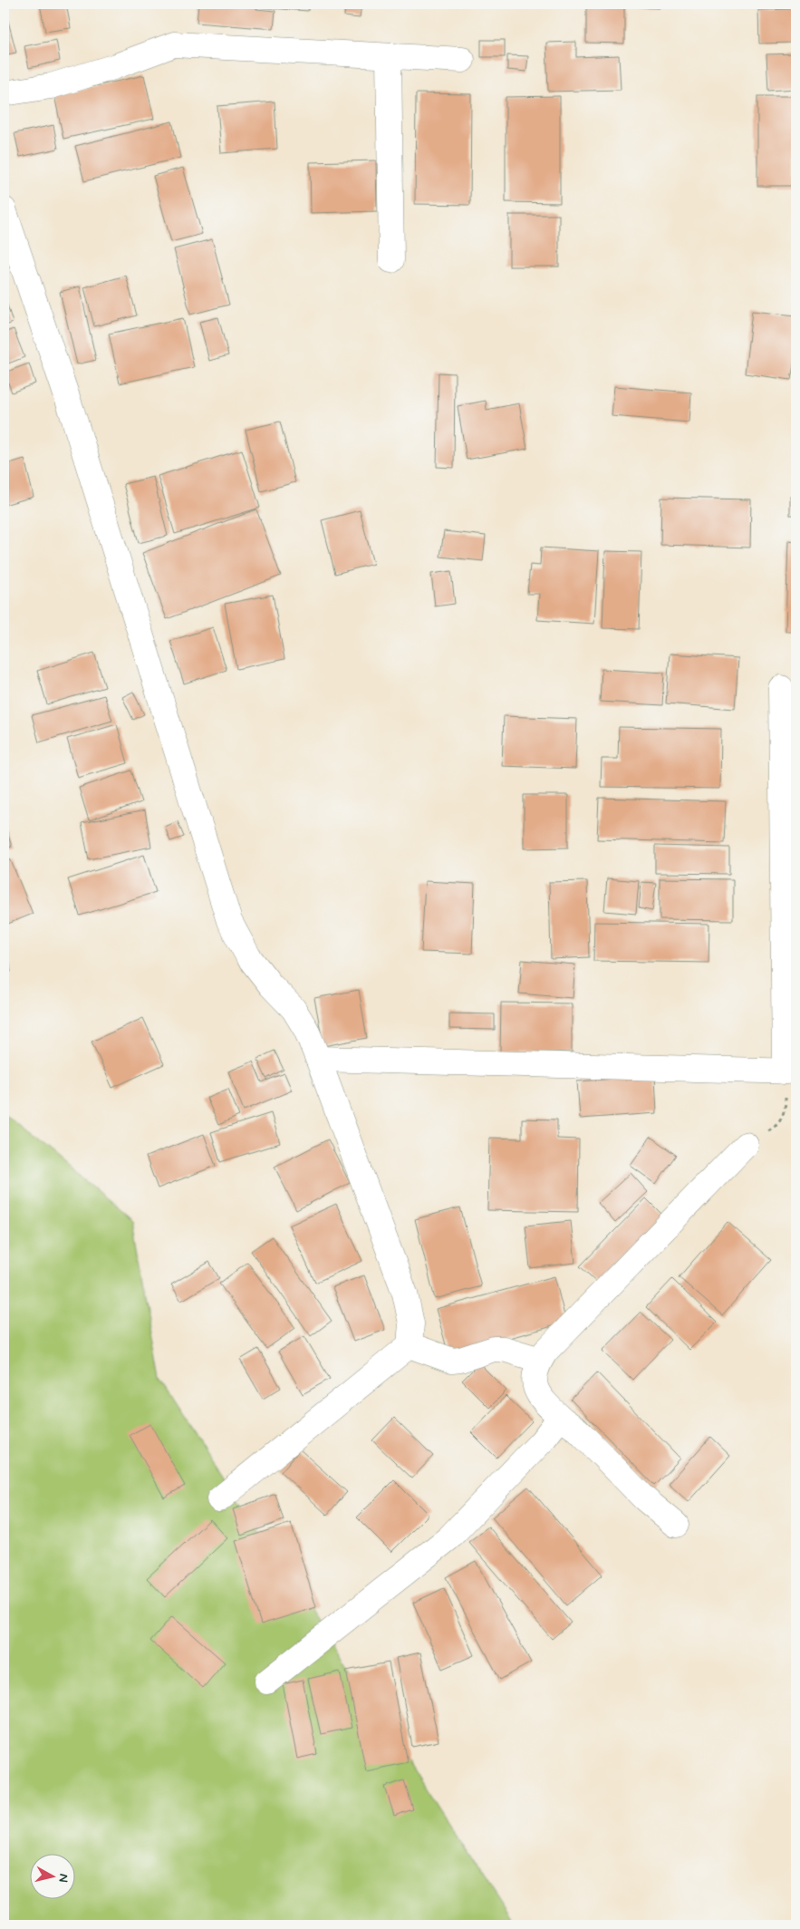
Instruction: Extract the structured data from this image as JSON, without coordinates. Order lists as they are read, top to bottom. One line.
{"north":"right"}
